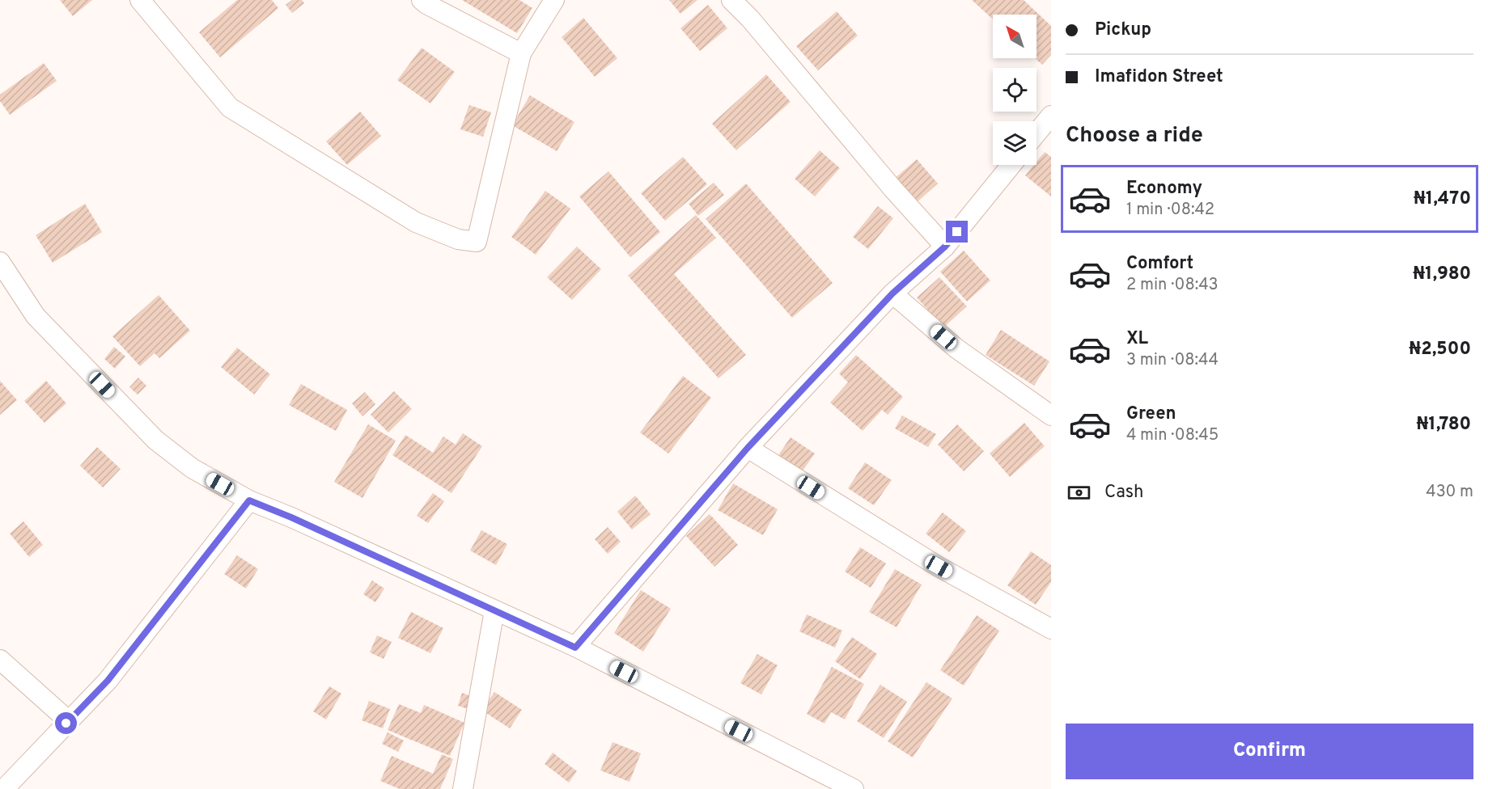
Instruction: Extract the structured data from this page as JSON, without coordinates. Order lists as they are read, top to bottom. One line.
{"north":"top left","page":{"banner":["Pickup","Imafidon Street"],"heading":"Choose a ride","list":[{"name":"Economy","note":"1 min · 08:42","value":"₦1,470"},{"name":"Comfort","note":"2 min · 08:43","value":"₦1,980"},{"name":"XL","note":"3 min · 08:44","value":"₦2,500"},{"name":"Green","note":"4 min · 08:45","value":"₦1,780"}],"pay":["Cash","430 m"],"buttons":"Confirm"}}
